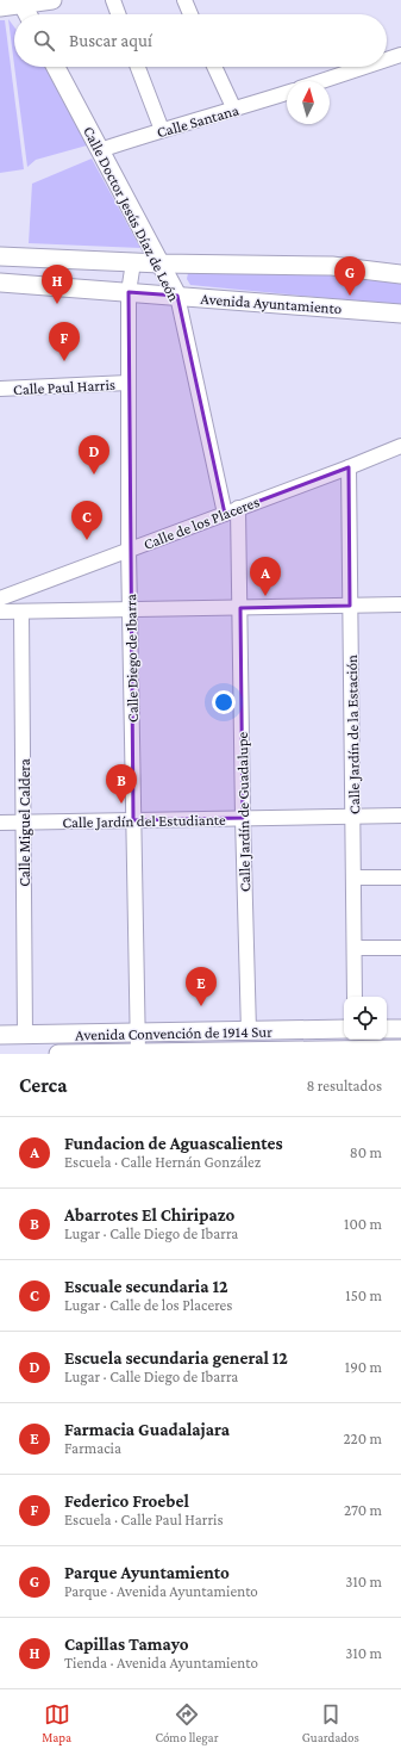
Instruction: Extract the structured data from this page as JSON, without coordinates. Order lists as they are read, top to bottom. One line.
{"streets":{"main road":["Calle Doctor Jesús Díaz de León","Avenida Ayuntamiento","Avenida Convención de 1914 Sur"],"street":["Calle Santana","Calle Paul Harris","Calle de los Placeres","Calle Diego de Ibarra","Calle Jardín de la Estación","Calle Jardín de Guadalupe","Calle Jardín del Estudiante","Calle Miguel Caldera"]},"crossings":[["Calle Santana","Calle Doctor Jesús Díaz de León"],["Calle Doctor Jesús Díaz de León","Avenida Ayuntamiento"],["Calle Doctor Jesús Díaz de León","Calle de los Placeres"],["Calle Doctor Jesús Díaz de León","Calle Jardín de Guadalupe"],["Avenida Ayuntamiento","Calle Diego de Ibarra"],["Calle Paul Harris","Calle Diego de Ibarra"],["Calle de los Placeres","Calle Diego de Ibarra"],["Calle de los Placeres","Calle Jardín de la Estación"],["Calle de los Placeres","Calle Jardín de Guadalupe"],["Calle Diego de Ibarra","Calle Jardín del Estudiante"],["Calle Diego de Ibarra","Avenida Convención de 1914 Sur"],["Calle Jardín de la Estación","Calle Jardín del Estudiante"],["Calle Jardín de Guadalupe","Calle Jardín del Estudiante"],["Calle Jardín de Guadalupe","Avenida Convención de 1914 Sur"],["Calle Jardín del Estudiante","Calle Miguel Caldera"],["Calle Miguel Caldera","Avenida Convención de 1914 Sur"]],"north":"top","page":{"search":"Buscar aquí","pins":["G","H","F","D","C","A","B","E"],"heading":["Cerca","8 resultados"],"list":[{"mark":"A","name":"Fundacion de Aguascalientes","note":"Escuela · Calle Hernán González","value":"80 m"},{"mark":"B","name":"Abarrotes El Chiripazo","note":"Lugar · Calle Diego de Ibarra","value":"100 m"},{"mark":"C","name":"Escuale secundaria 12","note":"Lugar · Calle de los Placeres","value":"150 m"},{"mark":"D","name":"Escuela secundaria general 12","note":"Lugar · Calle Diego de Ibarra","value":"190 m"},{"mark":"E","name":"Farmacia Guadalajara","note":"Farmacia","value":"220 m"},{"mark":"F","name":"Federico Froebel","note":"Escuela · Calle Paul Harris","value":"270 m"},{"mark":"G","name":"Parque Ayuntamiento","note":"Parque · Avenida Ayuntamiento","value":"310 m"},{"mark":"H","name":"Capillas Tamayo","note":"Tienda · Avenida Ayuntamiento","value":"310 m"}],"nav":["Mapa","Cómo llegar","Guardados"]}}
